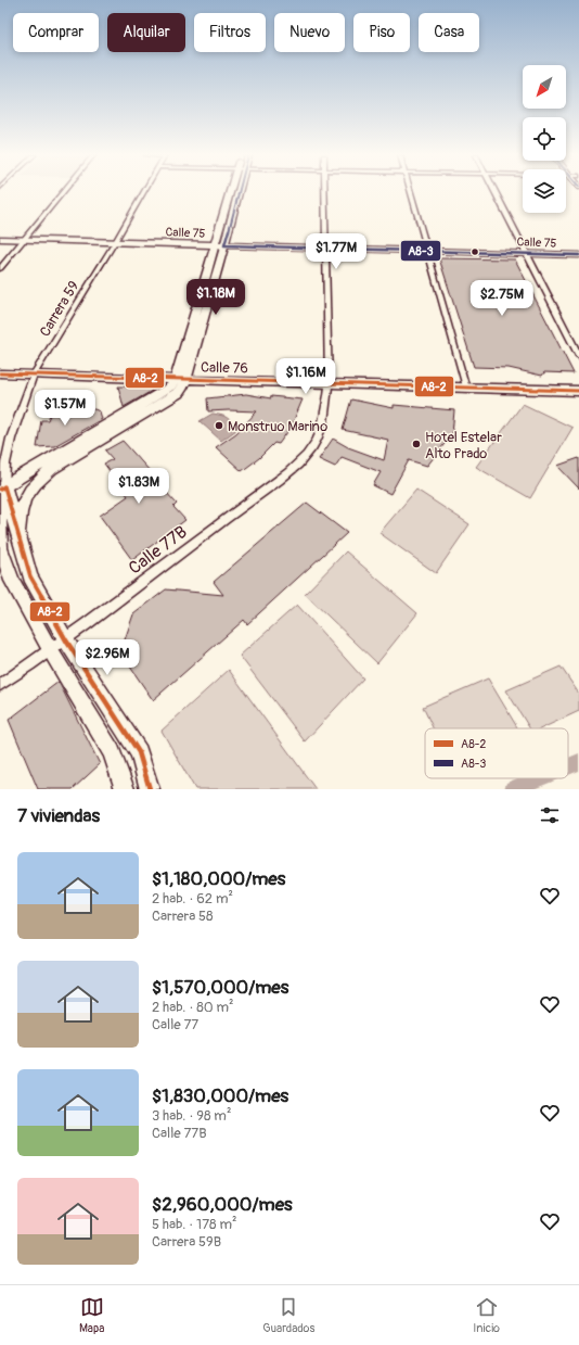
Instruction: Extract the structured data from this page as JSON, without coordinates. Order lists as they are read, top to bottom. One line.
{"streets":{"street":["Calle 75","Carrera 59","Calle 76","Calle 77B"]},"crossings":[["Calle 75","Carrera 59"],["Calle 75","Calle 77B"],["Carrera 59","Calle 76"],["Calle 76","Calle 77B"]],"places":["Monstruo Marino","Hotel Estelar Alto Prado"],"lines":["transit line A8-3","transit line A8-2"],"legend":["A8-2","A8-3"],"north":"bottom left","page":{"chip":["Comprar","Alquilar","Filtros","Nuevo","Piso","Casa"],"price":["$1.77M","$1.18M","$2.75M","$1.16M","$1.57M","$1.83M","$2.96M"],"heading":"7 viviendas","list":[{"name":"$1,180,000/mes","note":"2 hab. · 62 m² · Carrera 58"},{"name":"$1,570,000/mes","note":"2 hab. · 80 m² · Calle 77"},{"name":"$1,830,000/mes","note":"3 hab. · 98 m² · Calle 77B"},{"name":"$2,960,000/mes","note":"5 hab. · 178 m² · Carrera 59B"}],"tabs":["Mapa","Guardados","Inicio"]}}
